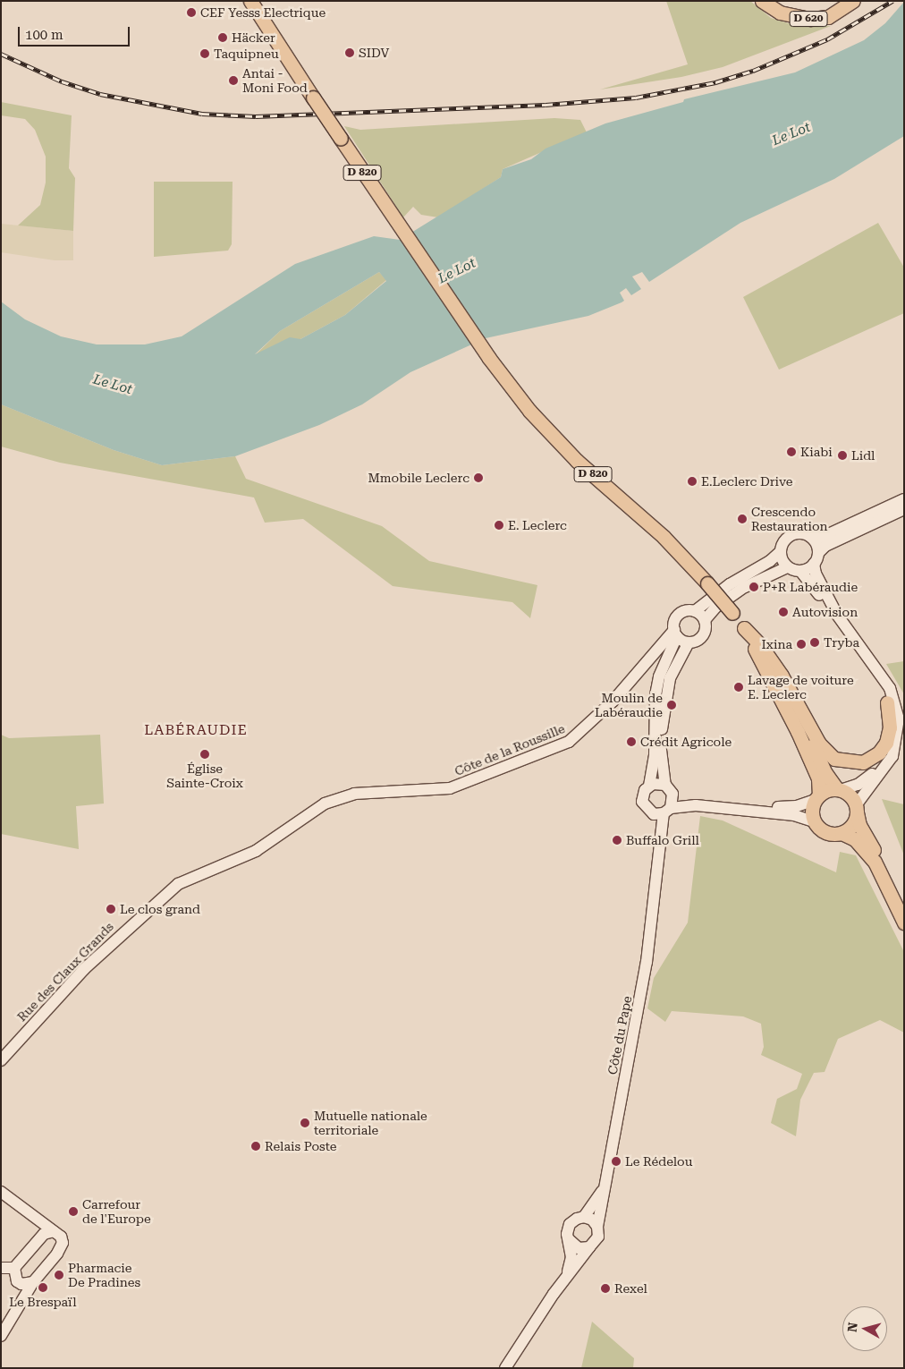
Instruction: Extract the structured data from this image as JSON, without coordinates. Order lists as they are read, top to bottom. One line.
{"streets":{"main road":["D 620","D 820"],"street":["Côte de la Roussille","Rue des Claux Grands","Côte du Pape"]},"crossings":[["Côte de la Roussille","Rue des Claux Grands"]],"districts":["LABÉRAUDIE"],"water":["Le Lot"],"places":["CEF Yesss Electrique","Häcker","SIDV","Taquipneu","Antai - Moni Food","Kiabi","Lidl","Mmobile Leclerc","E.Leclerc Drive","Crescendo Restauration","E. Leclerc","P+R Labéraudie","Autovision","Tryba","Ixina","Lavage de voiture E. Leclerc","Moulin de Labéraudie","Crédit Agricole","Église Sainte-Croix","Buffalo Grill","Le clos grand","Mutuelle nationale territoriale","Relais Poste","Le Rédelou","Carrefour de l'Europe","Pharmacie De Pradines","Le Brespaïl","Rexel"],"scale_bar":"100 m","north":"left"}
